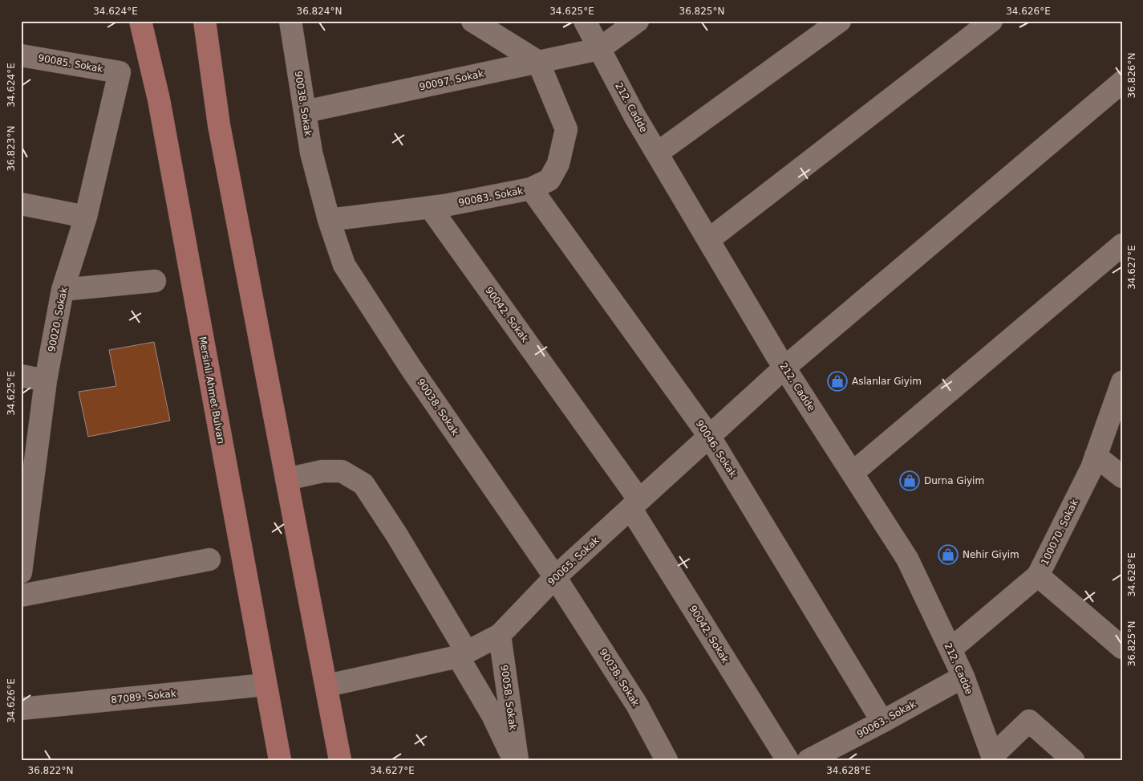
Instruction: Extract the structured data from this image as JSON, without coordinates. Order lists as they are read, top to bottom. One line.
{"streets":{"main road":["Mersinli Ahmet Bulvarı"],"street":["90085. Sokak","90097. Sokak","90038. Sokak","212. Cadde","90083. Sokak","90042. Sokak","90020. Sokak","90046. Sokak","100070. Sokak","90065. Sokak","87089. Sokak","90058. Sokak","90063. Sokak"]},"crossings":[["90085. Sokak","90020. Sokak"],["90097. Sokak","90038. Sokak"],["90097. Sokak","212. Cadde"],["90097. Sokak","90083. Sokak"],["90038. Sokak","90083. Sokak"],["90038. Sokak","90065. Sokak"],["212. Cadde","100070. Sokak"],["212. Cadde","90065. Sokak"],["212. Cadde","90063. Sokak"],["90083. Sokak","90042. Sokak"],["90083. Sokak","90046. Sokak"],["90042. Sokak","90065. Sokak"],["Mersinli Ahmet Bulvarı","87089. Sokak"],["90046. Sokak","90065. Sokak"],["90046. Sokak","90063. Sokak"],["90065. Sokak","90058. Sokak"]],"places":{"shop":["Aslanlar Giyim","Durna Giyim","Nehir Giyim"]},"coordinates":["34.624°E","36.824°N","34.625°E","36.825°N","34.626°E","36.826°N","36.823°N","34.627°E","34.628°E","36.822°N"]}
